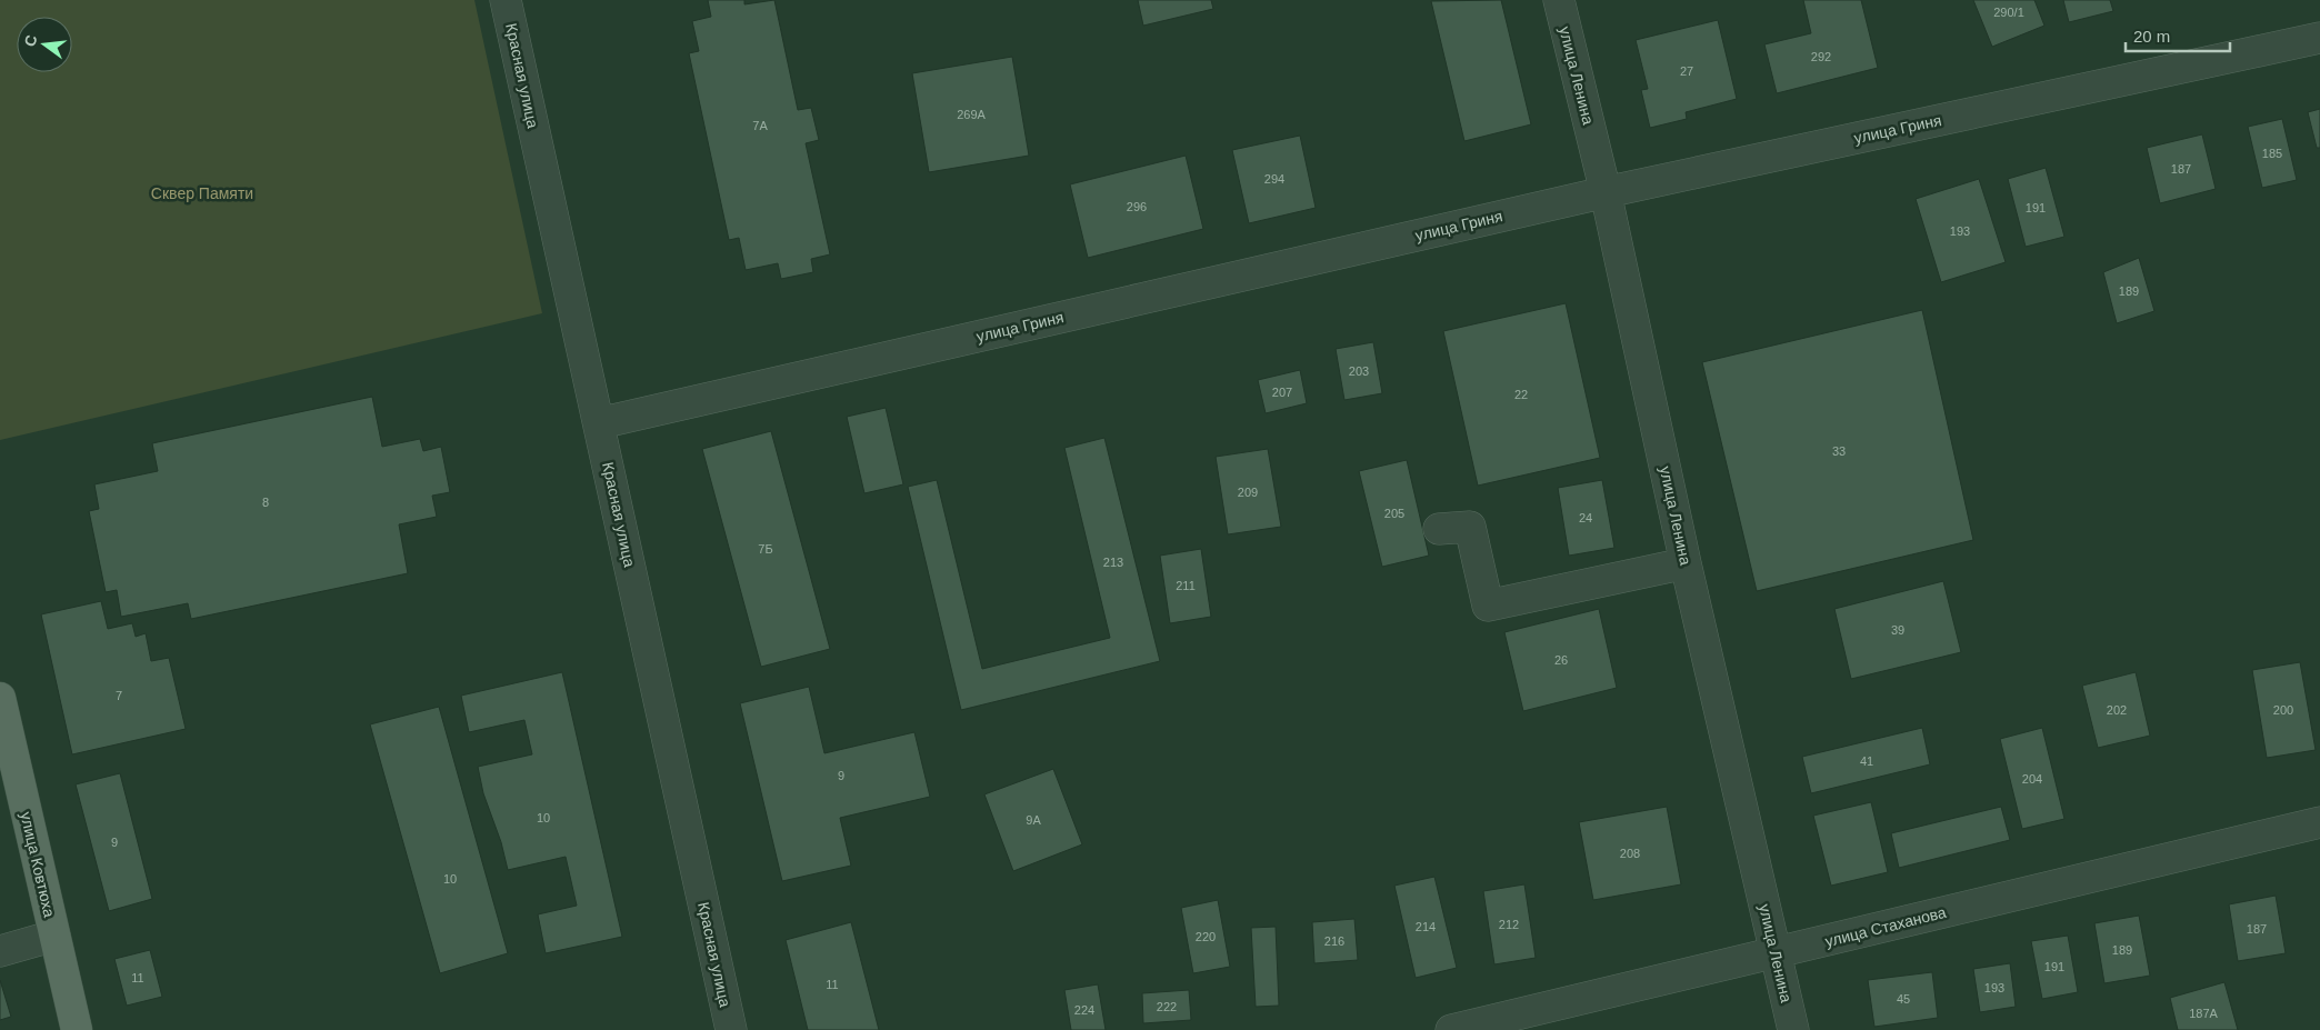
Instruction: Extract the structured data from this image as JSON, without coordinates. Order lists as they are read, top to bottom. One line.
{"streets":{"main road":["улица Ковтюха"],"street":["Красная улица","улица Ленина","улица Гриня","улица Стаханова"]},"crossings":[["Красная улица","улица Гриня"],["улица Ленина","улица Гриня"],["улица Ленина","улица Стаханова"]],"parks":["Сквер Памяти"],"house_numbers":["290/1","292","27","269А","7А","185","187","294","296","191","193","189","203","207","22","33","209","8","205","24","7Б","213","211","39","26","7","202","200","41","9","204","10","9А","9","208","10","212","214","187","220","216","189","191","11","11","193","45","222","224","187А"],"scale_bar":"20 m","north":"left"}
